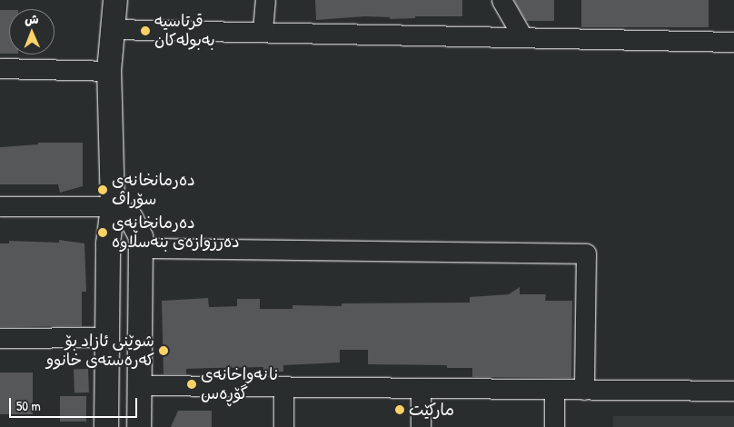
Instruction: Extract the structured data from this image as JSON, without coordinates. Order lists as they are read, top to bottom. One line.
{"places":["قرتاسیە بەبولەکان","دەرمانخانەی سۆراڤ","دەرمانخانەی دەرزوازەی بنەسڵاوە","شوێنی ئازاد بۆ كەرەستەی خانوو","نانەواخانەی گۆڕەس","ماركێت"],"scale_bar":"50 m","north":"top"}
